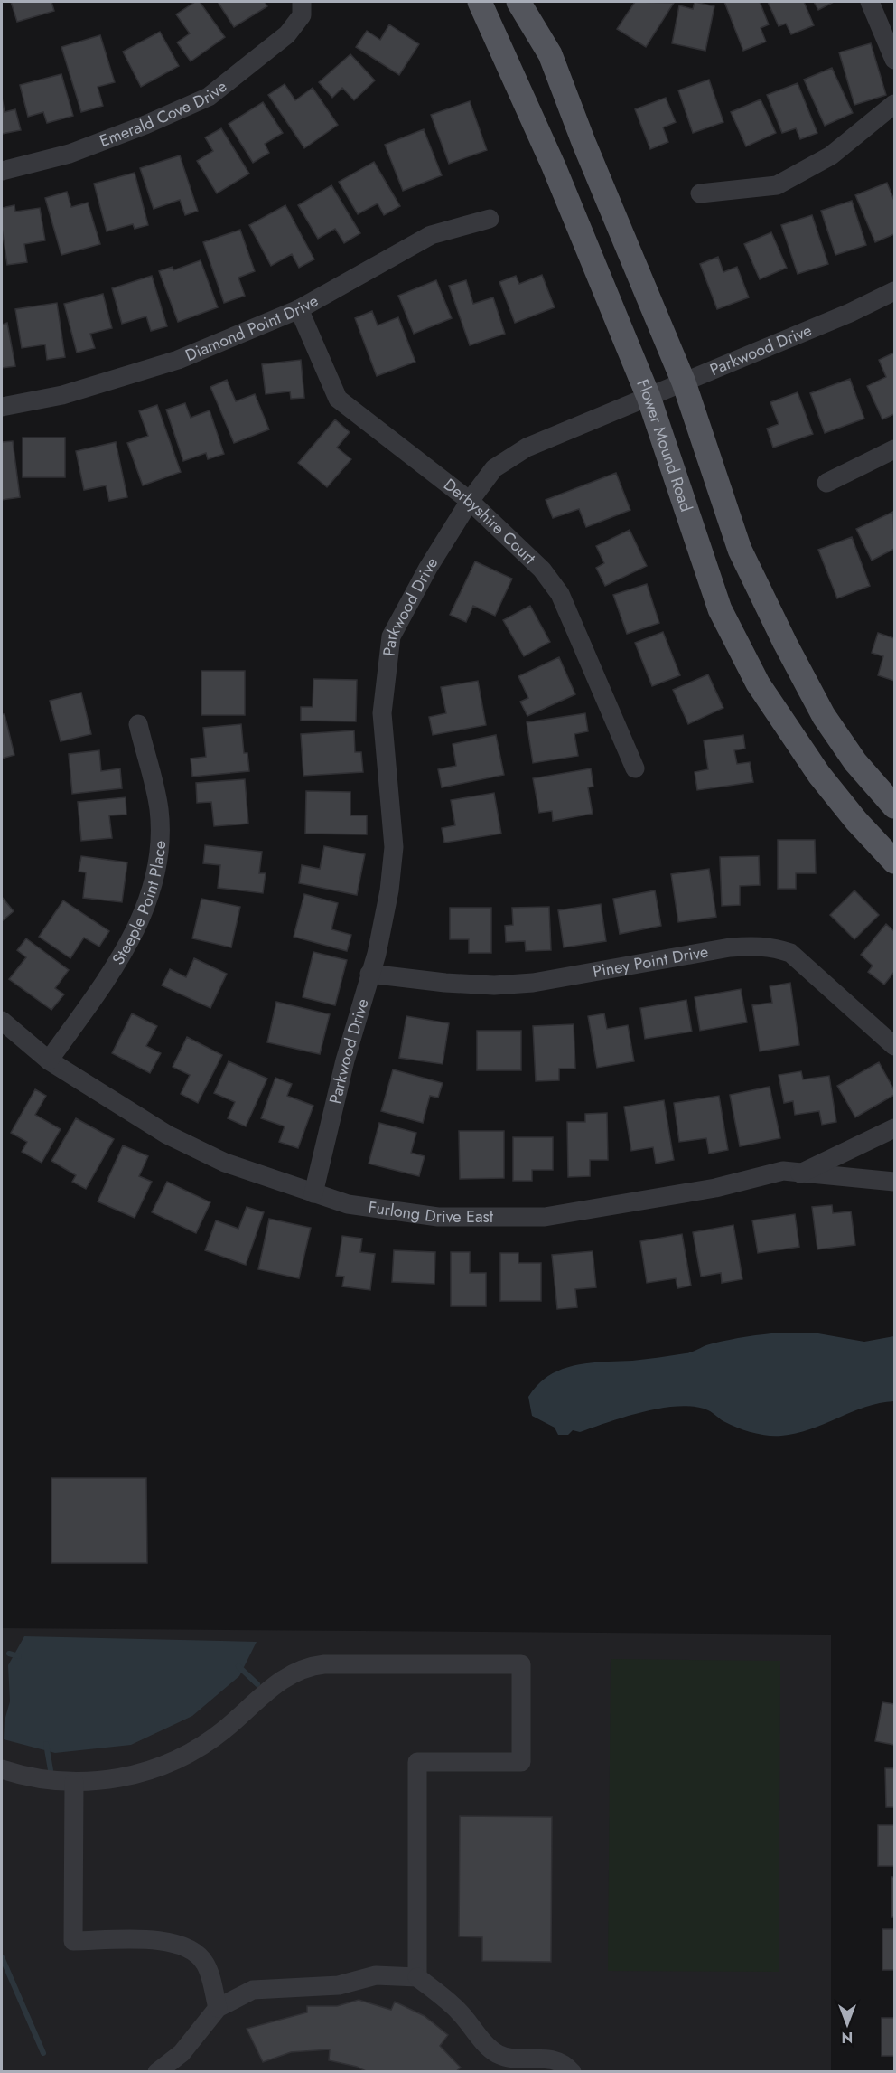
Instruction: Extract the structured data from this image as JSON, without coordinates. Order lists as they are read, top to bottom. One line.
{"streets":{"main road":["Flower Mound Road"],"street":["Emerald Cove Drive","Diamond Point Drive","Parkwood Drive","Derbyshire Court","Steeple Point Place","Piney Point Drive","Furlong Drive East"]},"crossings":[["Diamond Point Drive","Derbyshire Court"],["Parkwood Drive","Flower Mound Road"],["Parkwood Drive","Derbyshire Court"],["Parkwood Drive","Piney Point Drive"],["Parkwood Drive","Furlong Drive East"],["Steeple Point Place","Furlong Drive East"]],"north":"bottom"}
